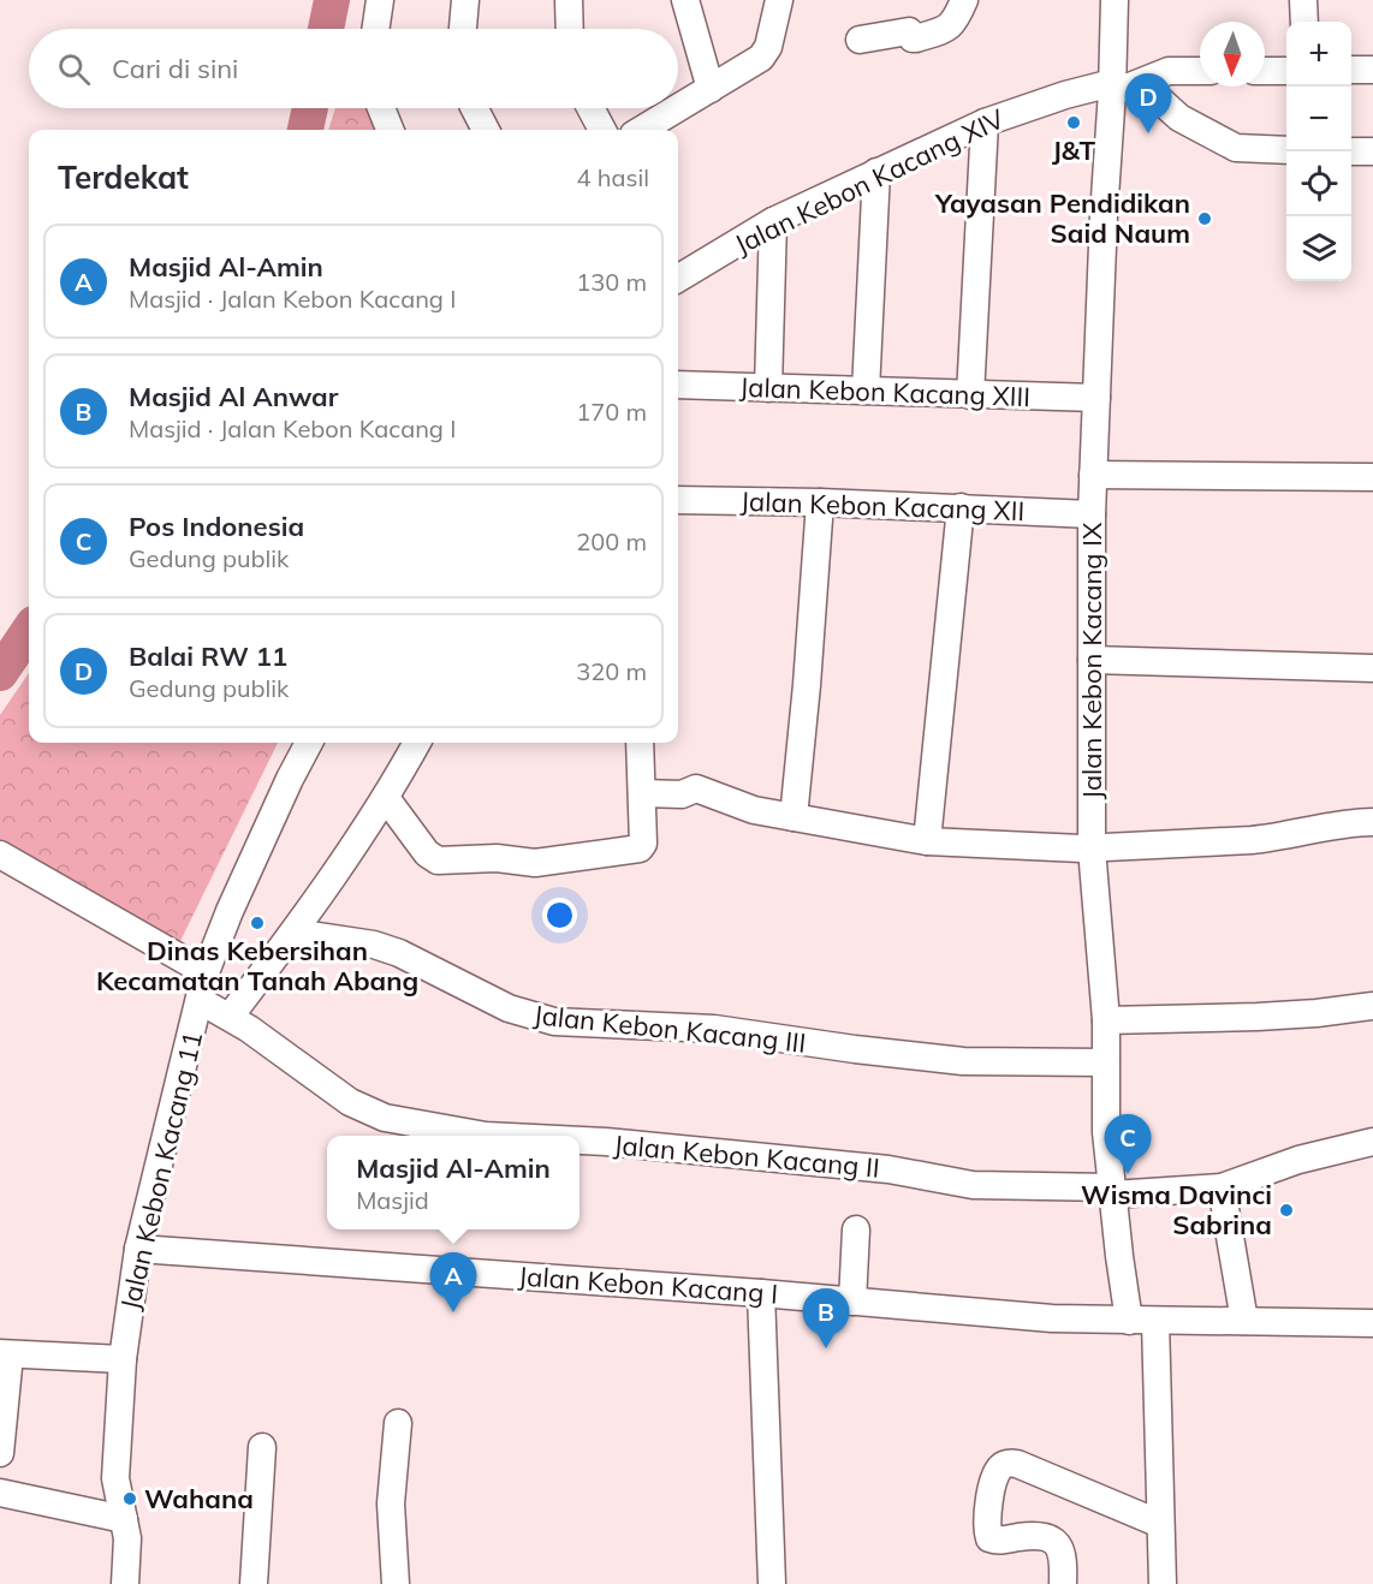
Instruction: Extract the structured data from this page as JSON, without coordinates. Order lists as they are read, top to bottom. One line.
{"streets":{"street":["Jalan Kebon Kacang XIV","Jalan Kebon Kacang XIII","Jalan Kebon Kacang XII","Jalan Kebon Kacang IX","Jalan Kebon Kacang III","Jalan Kebon Kacang II","Jalan Kebon Kacang 11","Jalan Kebon Kacang I"]},"crossings":[["Jalan Kebon Kacang XIV","Jalan Kebon Kacang IX"],["Jalan Kebon Kacang XIII","Jalan Kebon Kacang IX"],["Jalan Kebon Kacang XII","Jalan Kebon Kacang IX"],["Jalan Kebon Kacang IX","Jalan Kebon Kacang III"],["Jalan Kebon Kacang IX","Jalan Kebon Kacang II"],["Jalan Kebon Kacang IX","Jalan Kebon Kacang I"],["Jalan Kebon Kacang II","Jalan Kebon Kacang 11"],["Jalan Kebon Kacang 11","Jalan Kebon Kacang I"]],"places":["J&T","Yayasan Pendidikan Said Naum","Dinas Kebersihan Kecamatan Tanah Abang","Wisma Davinci Sabrina","Wahana"],"north":"bottom","page":{"map_buttons":["+","−"],"search":"Cari di sini","pins":["D","C","A","B"],"heading":["Terdekat","4 hasil"],"list":[{"mark":"A","name":"Masjid Al-Amin","note":"Masjid · Jalan Kebon Kacang I","value":"130 m"},{"mark":"B","name":"Masjid Al Anwar","note":"Masjid · Jalan Kebon Kacang I","value":"170 m"},{"mark":"C","name":"Pos Indonesia","note":"Gedung publik","value":"200 m"},{"mark":"D","name":"Balai RW 11","note":"Gedung publik","value":"320 m"}],"popup":["Masjid Al-Amin","Masjid"]}}
